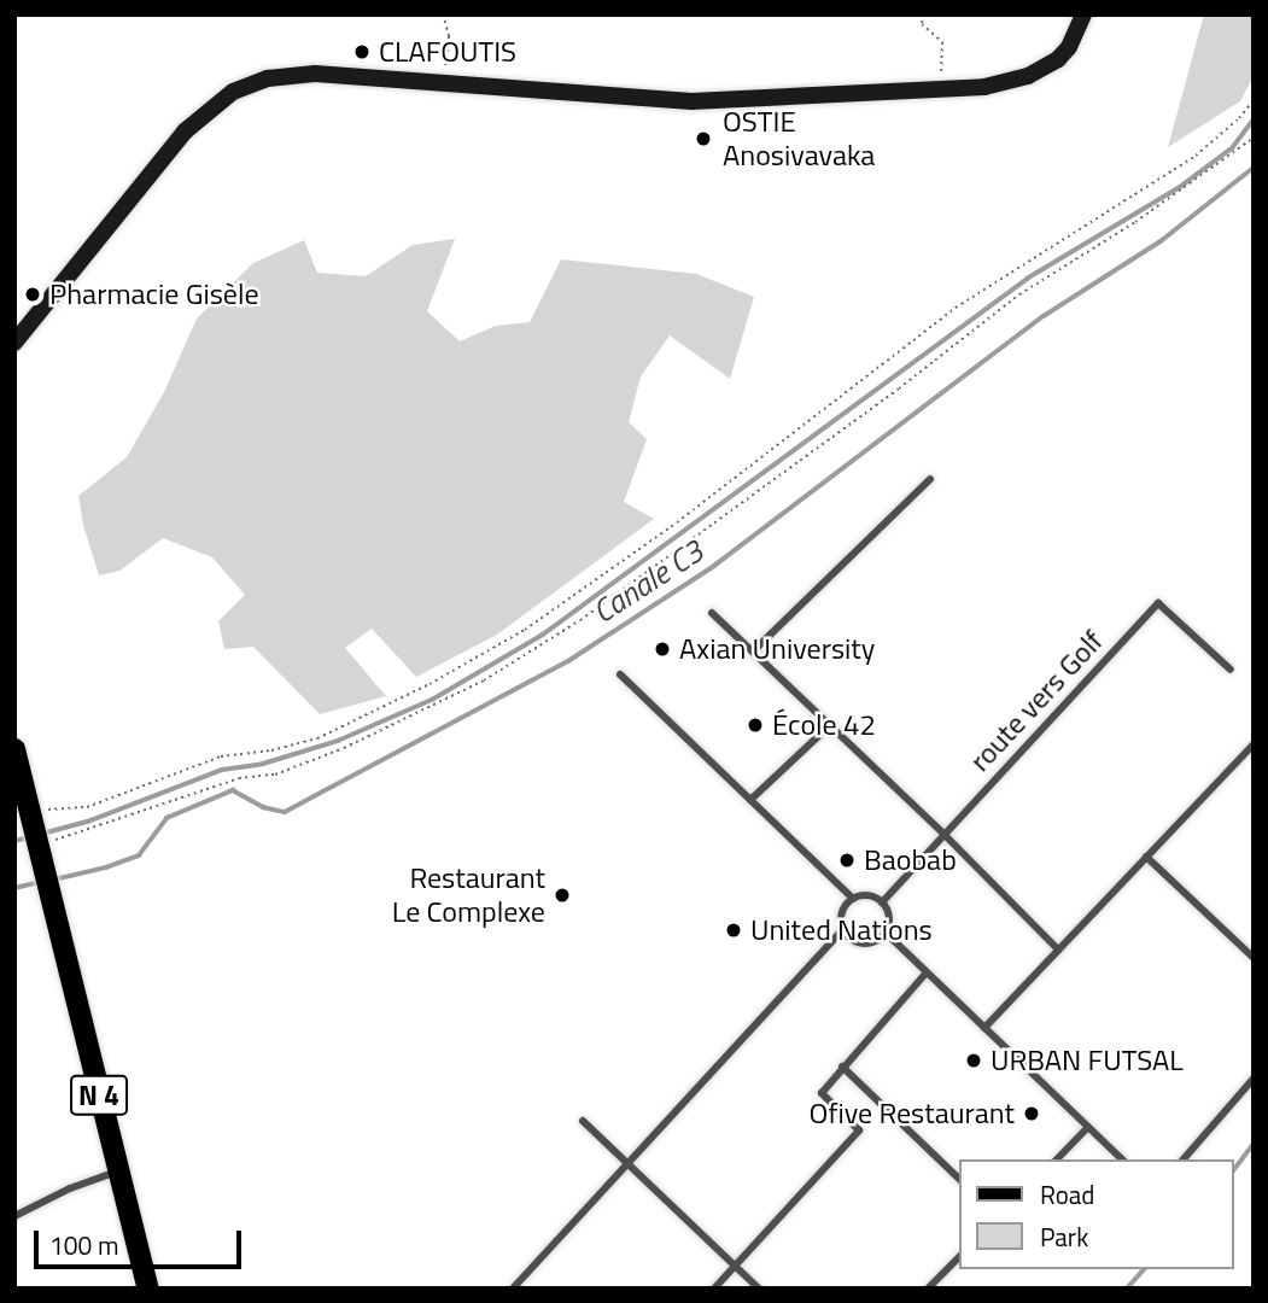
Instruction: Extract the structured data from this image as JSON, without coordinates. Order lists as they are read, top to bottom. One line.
{"streets":{"main road":["N 4"],"lane":["route vers Golf"]},"water":["Canale C3"],"places":["CLAFOUTIS","OSTIE Anosivavaka","Pharmacie Gisèle","Axian University","École 42","Baobab","Restaurant Le Complexe","United Nations","URBAN FUTSAL","Ofive Restaurant"],"legend":["Road","Park"],"scale_bar":"100 m"}
